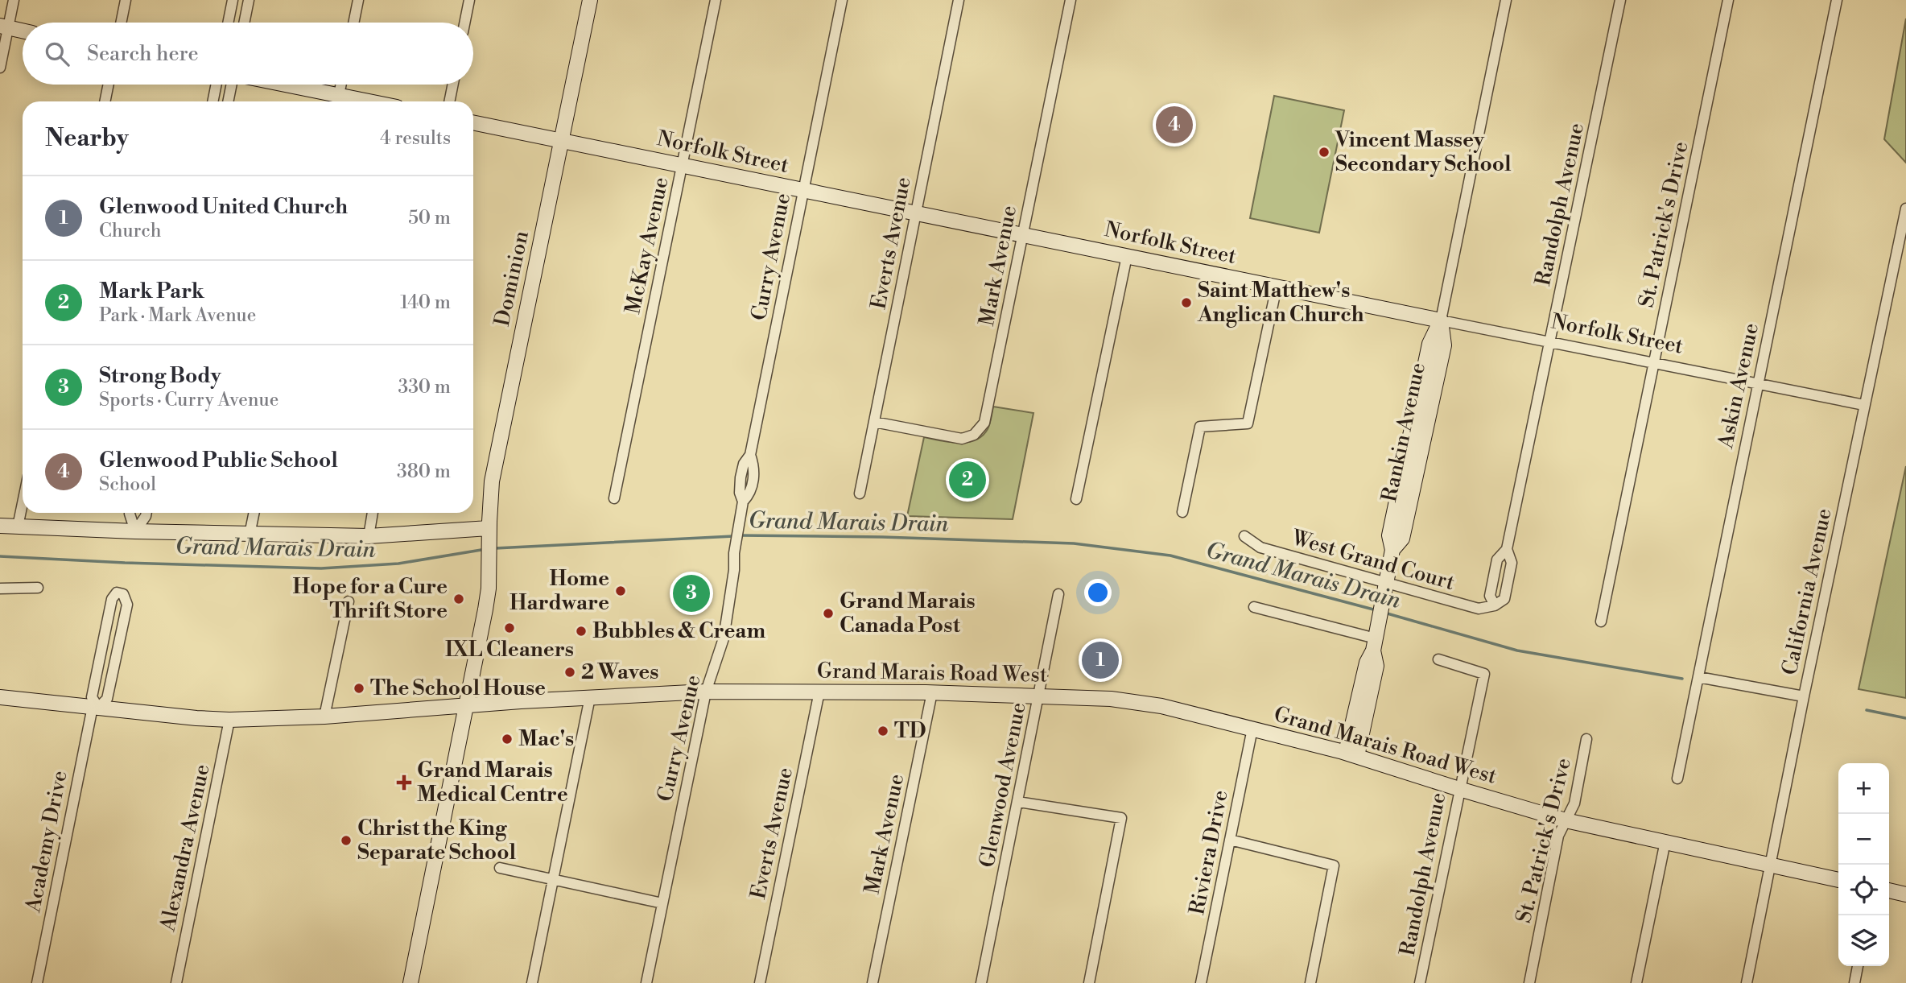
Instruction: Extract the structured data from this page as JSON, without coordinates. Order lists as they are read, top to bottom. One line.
{"streets":{"street":["Norfolk Street","Randolph Avenue","St. Patrick's Drive","Everts Avenue","McKay Avenue","Curry Avenue","Mark Avenue","Dominion","Askin Avenue","Rankin Avenue","West Grand Court","California Avenue","Grand Marais Road West","Glenwood Avenue","Academy Drive","Alexandra Avenue","Riviera Drive"]},"crossings":[["Norfolk Street","Randolph Avenue"],["Norfolk Street","St. Patrick's Drive"],["Norfolk Street","Everts Avenue"],["Norfolk Street","McKay Avenue"],["Norfolk Street","Curry Avenue"],["Norfolk Street","Mark Avenue"],["Norfolk Street","Dominion"],["Norfolk Street","Askin Avenue"],["Norfolk Street","Rankin Avenue"],["Norfolk Street","California Avenue"],["Randolph Avenue","West Grand Court"],["Randolph Avenue","Grand Marais Road West"],["St. Patrick's Drive","Grand Marais Road West"],["Everts Avenue","Mark Avenue"],["Everts Avenue","Grand Marais Road West"],["Curry Avenue","Grand Marais Road West"],["Mark Avenue","Grand Marais Road West"],["Dominion","Grand Marais Road West"],["Rankin Avenue","West Grand Court"],["Rankin Avenue","Grand Marais Road West"],["California Avenue","Grand Marais Road West"],["Grand Marais Road West","Glenwood Avenue"],["Grand Marais Road West","Academy Drive"],["Grand Marais Road West","Alexandra Avenue"],["Grand Marais Road West","Riviera Drive"]],"water":["Grand Marais Drain"],"places":{"other":["Vincent Massey Secondary School","Saint Matthew's Anglican Church","Home Hardware","Hope for a Cure Thrift Store","Grand Marais Canada Post","IXL Cleaners","Bubbles & Cream","2 Waves","The School House","TD","Mac's","Christ the King Separate School"],"health":["Grand Marais Medical Centre"]},"page":{"search":"Search here","heading":["Nearby","4 results"],"pins":["4","2","3","1"],"list":[{"mark":"1","name":"Glenwood United Church","note":"Church","value":"50 m"},{"mark":"2","name":"Mark Park","note":"Park · Mark Avenue","value":"140 m"},{"mark":"3","name":"Strong Body","note":"Sports · Curry Avenue","value":"330 m"},{"mark":"4","name":"Glenwood Public School","note":"School","value":"380 m"}],"map_buttons":["+","−"]}}
